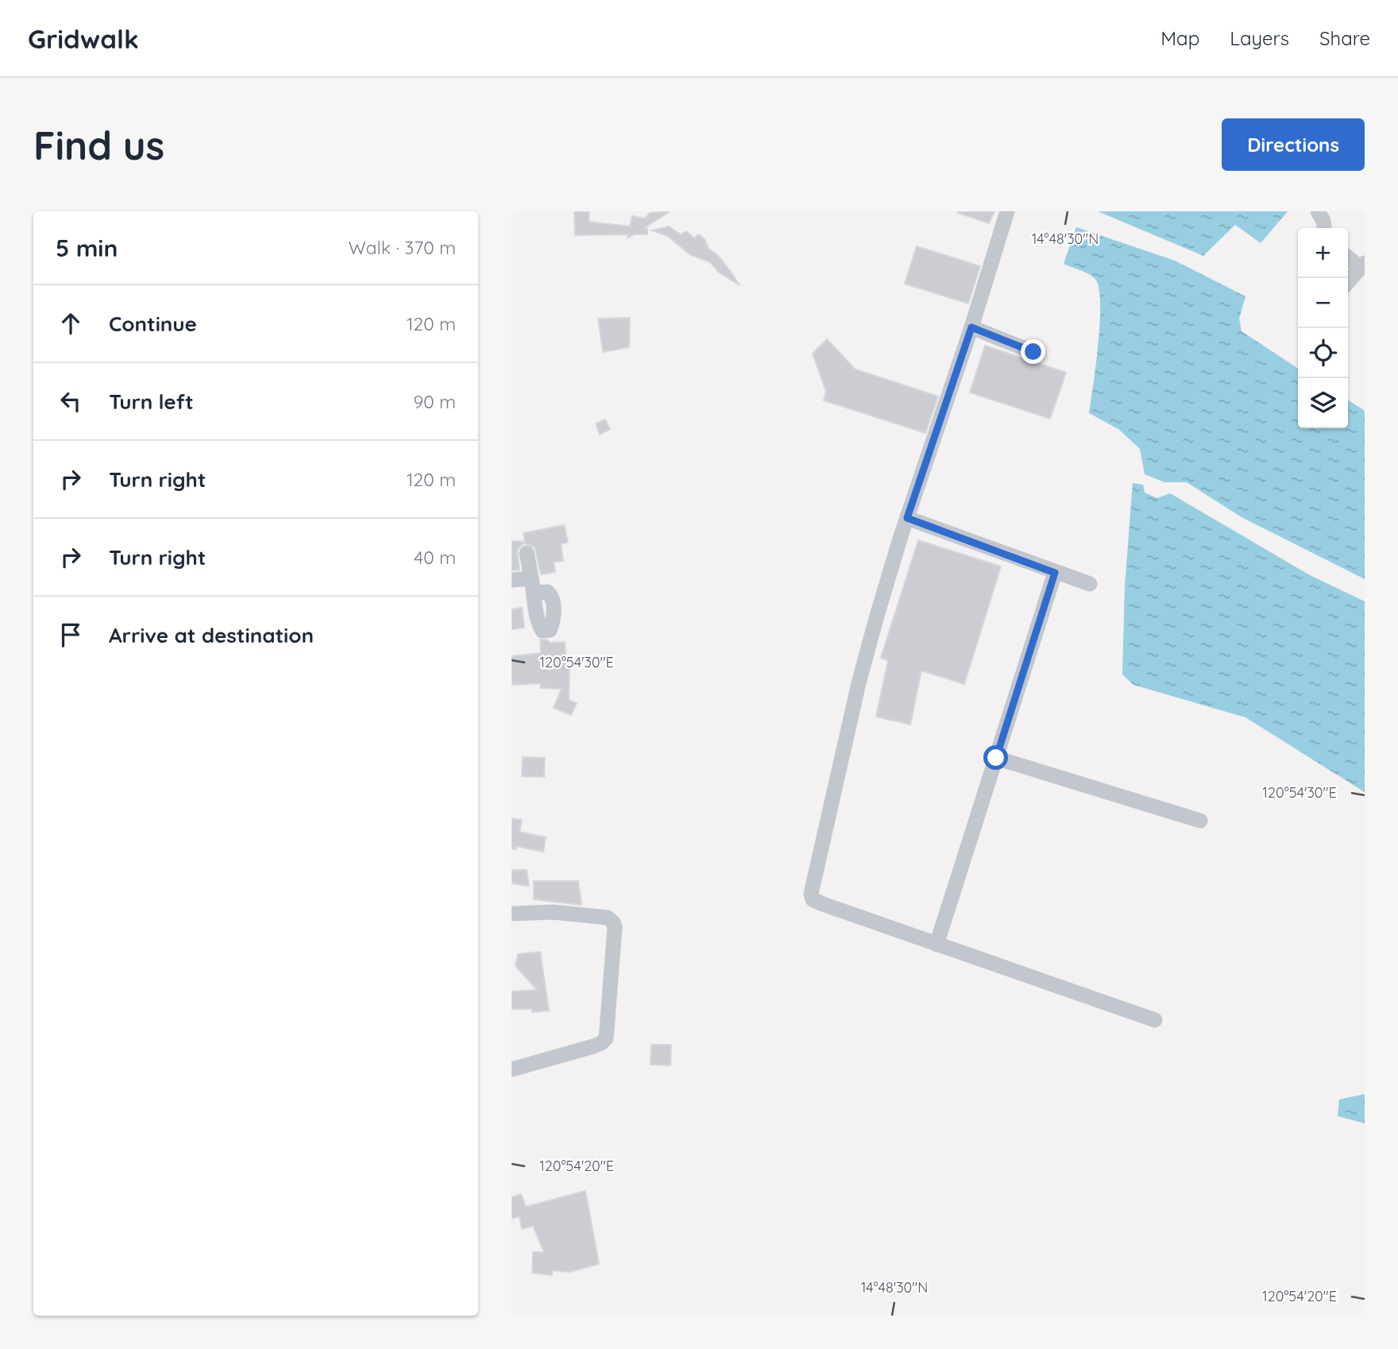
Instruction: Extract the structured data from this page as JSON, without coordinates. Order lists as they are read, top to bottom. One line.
{"page":{"header":"Gridwalk","nav":["Map","Layers","Share"],"buttons":"Directions","title":"Find us","heading":["5 min","Walk · 370 m"],"map_buttons":["+","−"],"list":[["Continue","120 m"],["Turn left","90 m"],["Turn right","120 m"],["Turn right","40 m"],"Arrive at destination"]},"coordinates":["14°48'30\"N","120°54'30\"E","120°54'20\"E"]}
